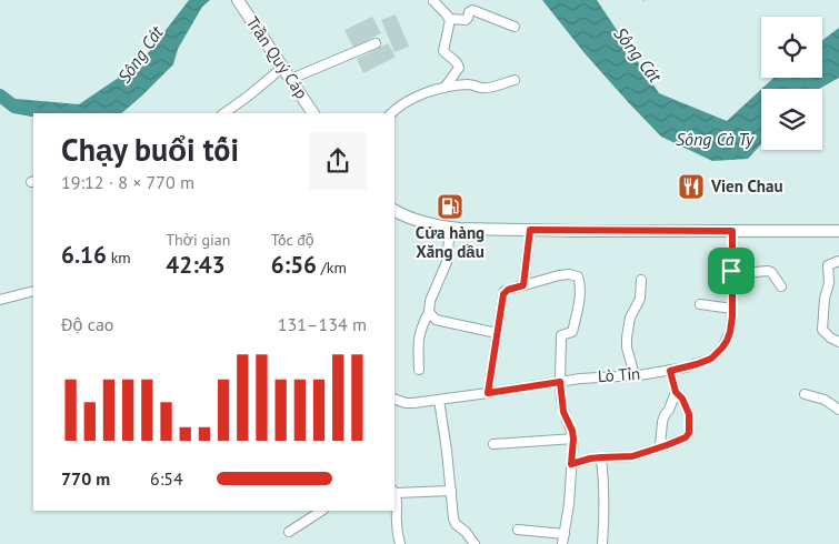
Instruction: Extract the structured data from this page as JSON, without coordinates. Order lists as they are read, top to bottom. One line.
{"streets":{"main road":["Trần Quý Cáp"],"street":["Lò Tỉn"]},"water":["Sông Cát","Sông Cà Ty"],"places":{"restaurant":["Vien Chau"],"fuel station":["Cửa hàng Xăng dầu"]},"page":{"heading":["Chạy buổi tối","19:12 · 8 × 770 m"],"stats":[["6.16 km"],["Thời gian","42:43"],["Tốc độ","6:56 /km"]],"chart":["Độ cao","131–134 m"],"list":[{"name":"770 m","note":"6:54"}]}}
